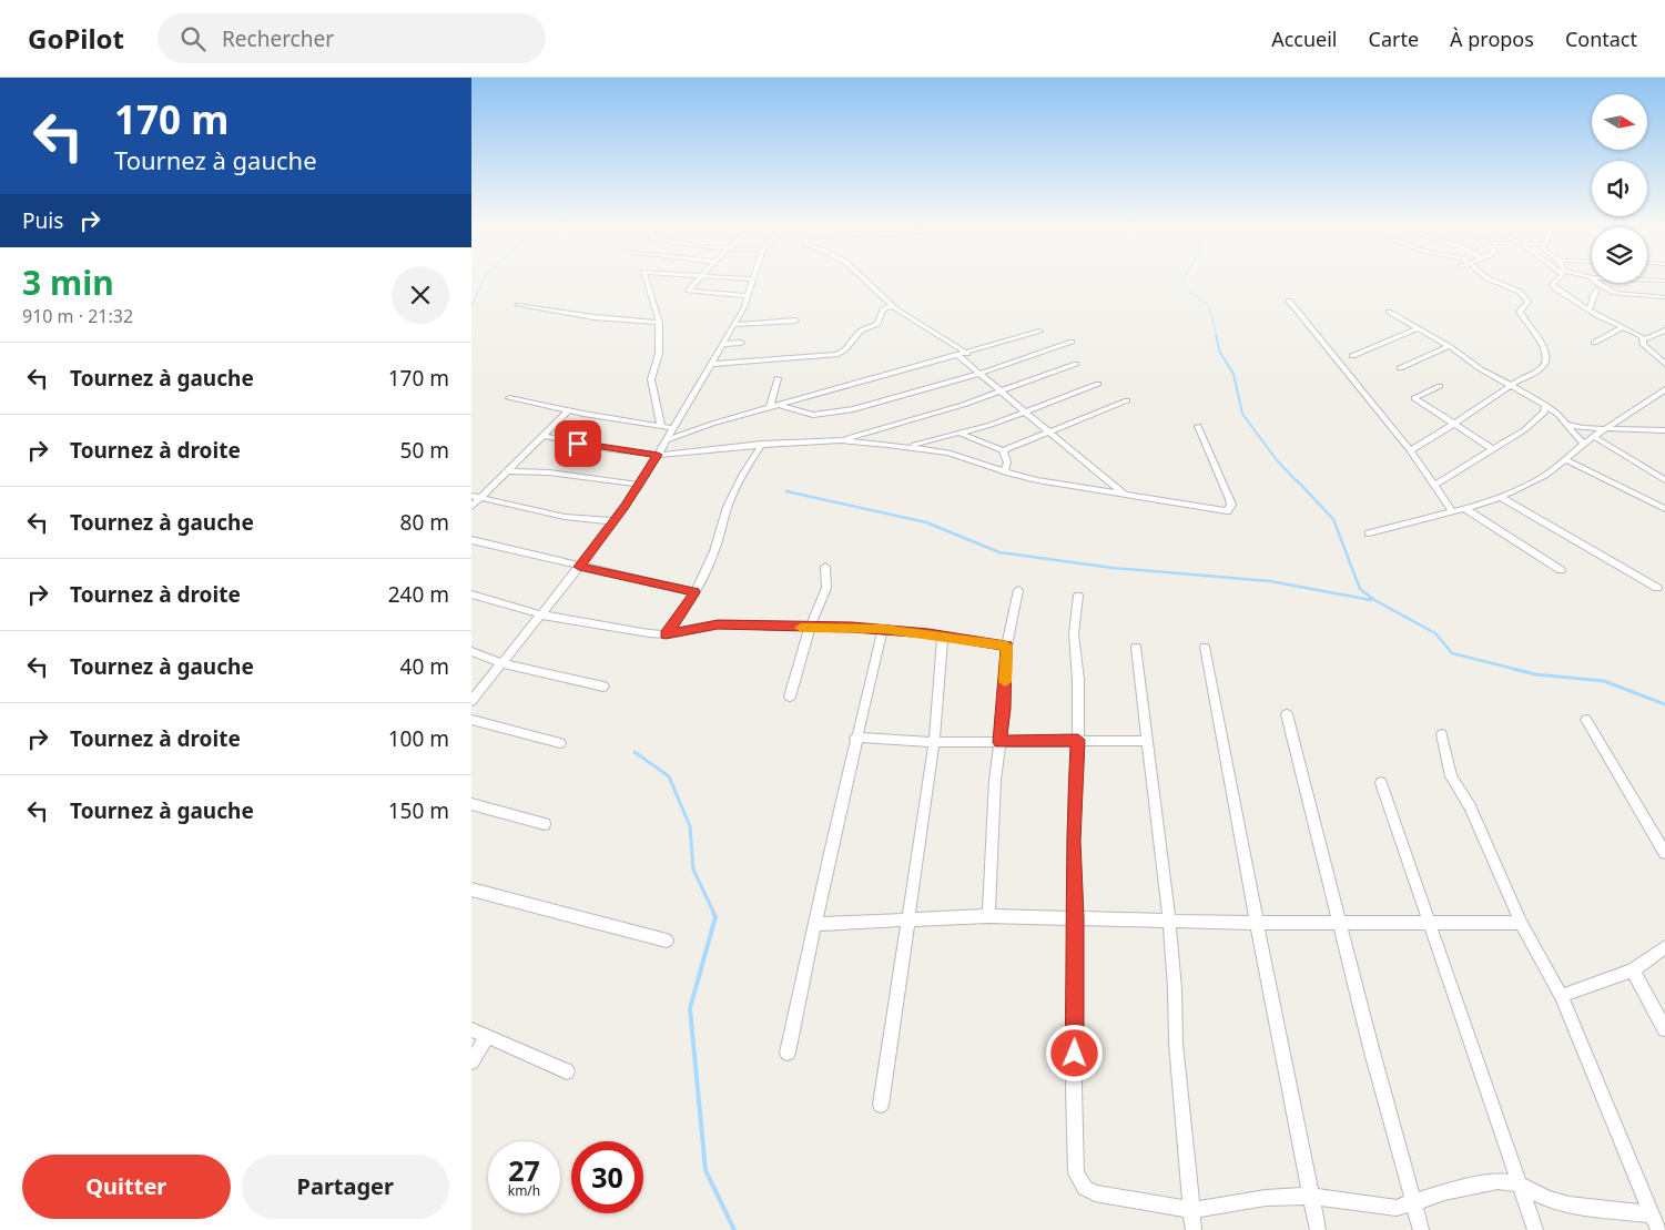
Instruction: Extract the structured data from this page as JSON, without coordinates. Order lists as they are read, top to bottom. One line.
{"north":"right","page":{"header":"GoPilot","search":"Rechercher","nav":["Accueil","Carte","À propos","Contact"],"turn":["170 m","Tournez à gauche"],"then":"Puis","heading":["3 min","910 m · 21:32"],"list":[{"name":"Tournez à gauche","value":"170 m"},{"name":"Tournez à droite","value":"50 m"},{"name":"Tournez à gauche","value":"80 m"},{"name":"Tournez à droite","value":"240 m"},{"name":"Tournez à gauche","value":"40 m"},{"name":"Tournez à droite","value":"100 m"},{"name":"Tournez à gauche","value":"150 m"}],"speed":"27 km/h","limit":"30","buttons":["Quitter","Partager"]}}
